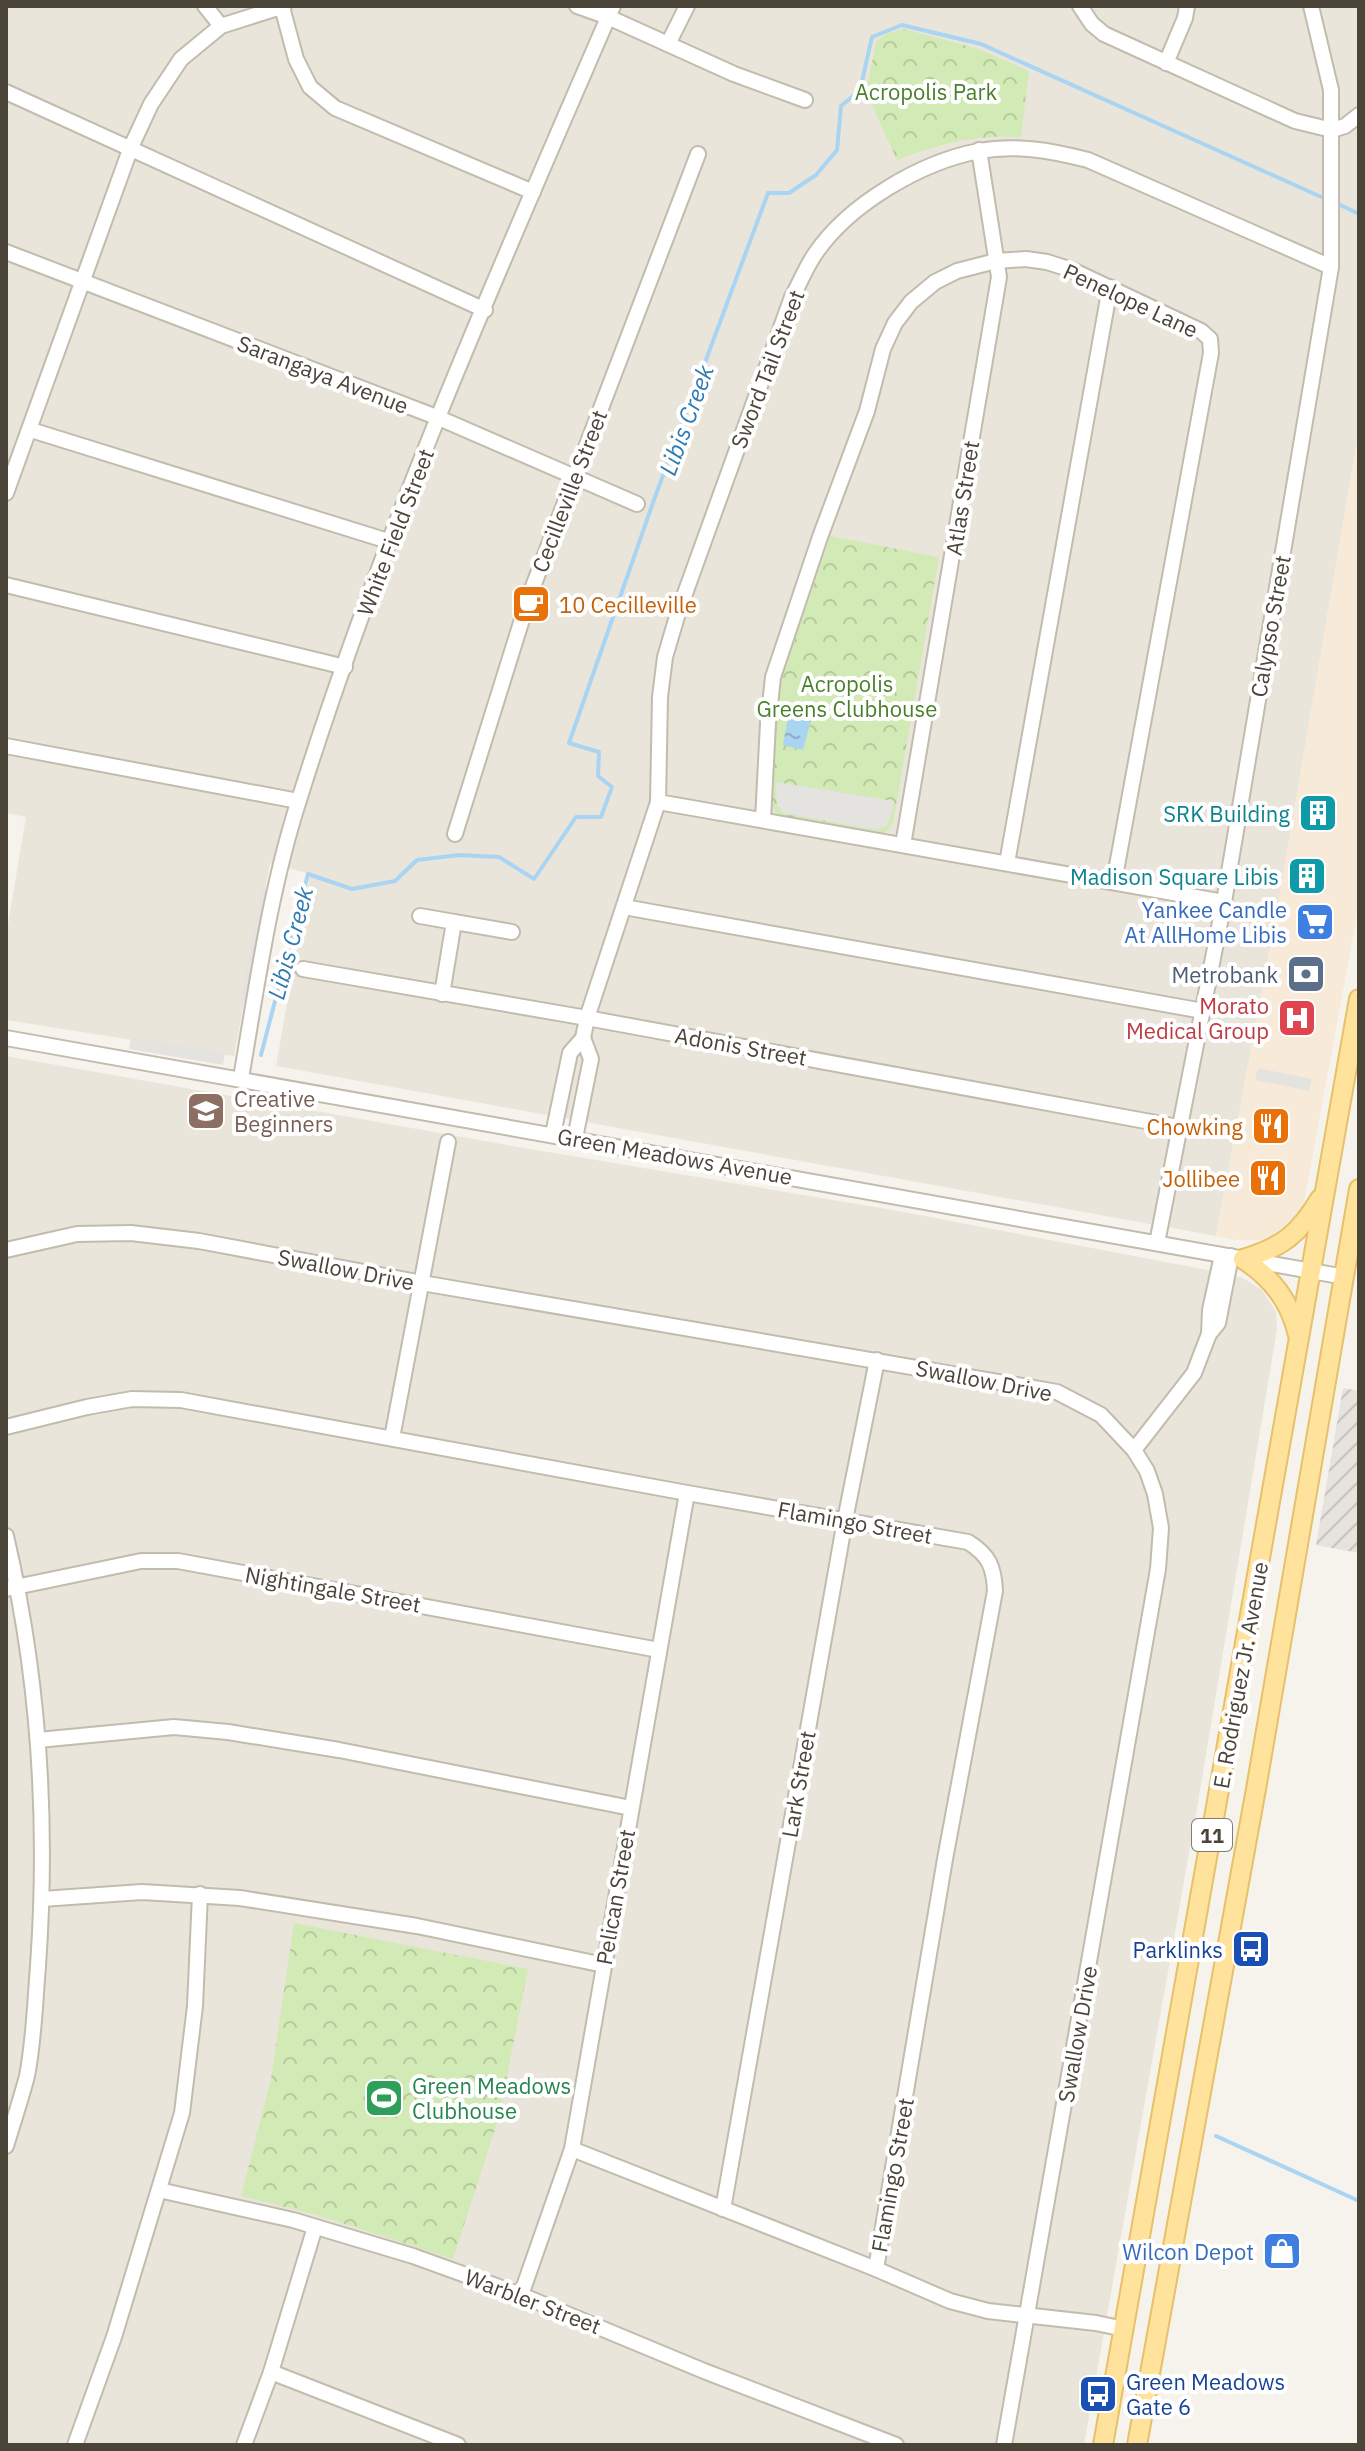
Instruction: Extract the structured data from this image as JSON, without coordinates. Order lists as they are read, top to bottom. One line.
{"streets":{"main road":["E. Rodriguez Jr. Avenue","11"],"street":["Penelope Lane","Sword Tail Street","Sarangaya Avenue","Cecilleville Street","Atlas Street","White Field Street","Calypso Street","Adonis Street","Green Meadows Avenue","Swallow Drive","Flamingo Street","Nightingale Street","Lark Street","Pelican Street","Warbler Street"]},"crossings":[["Penelope Lane","Atlas Street"],["Sword Tail Street","Atlas Street"],["Sword Tail Street","Calypso Street"],["Sword Tail Street","Adonis Street"],["Sword Tail Street","Green Meadows Avenue"],["Sarangaya Avenue","Cecilleville Street"],["Sarangaya Avenue","White Field Street"],["White Field Street","Green Meadows Avenue"],["Calypso Street","Adonis Street"],["Calypso Street","Green Meadows Avenue"],["Green Meadows Avenue","E. Rodriguez Jr. Avenue"],["Swallow Drive","Lark Street"],["Flamingo Street","Lark Street"],["Flamingo Street","Pelican Street"],["Nightingale Street","Pelican Street"],["Pelican Street","Warbler Street"]],"water":["Libis Creek"],"parks":["Acropolis Park","Acropolis Greens Clubhouse"],"places":{"cafe":["10 Cecilleville"],"building":["SRK Building","Madison Square Libis"],"supermarket":["Yankee Candle At AllHome Libis"],"bank":["Metrobank"],"hospital":["Morato Medical Group"],"school or university":["Creative Beginners"],"restaurant":["Chowking","Jollibee"],"bus stop":["Parklinks","Green Meadows Gate 6"],"sports":["Green Meadows Clubhouse"],"shop":["Wilcon Depot"]}}
